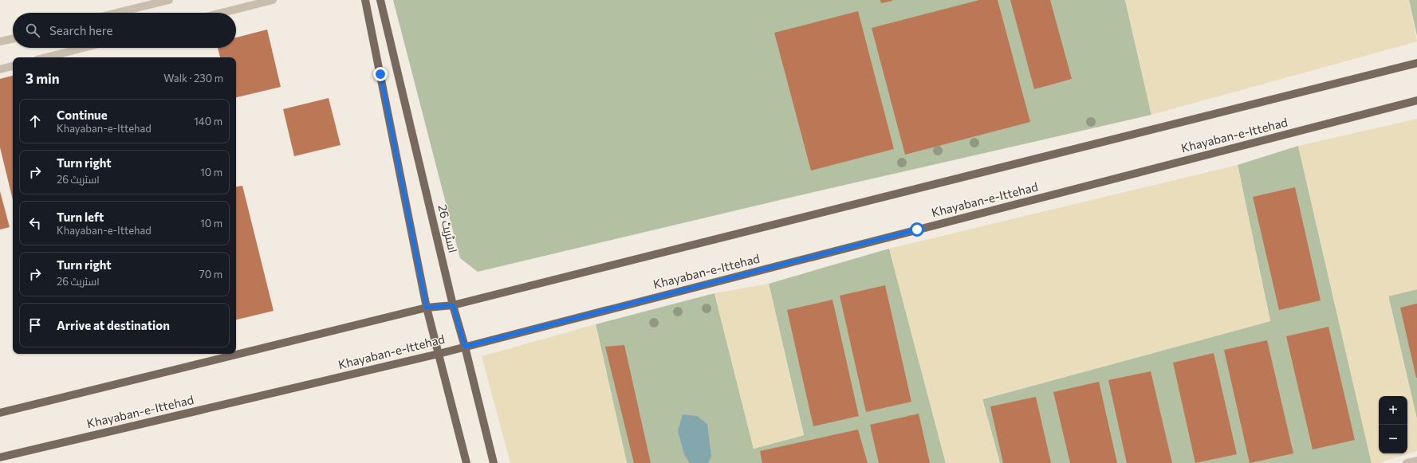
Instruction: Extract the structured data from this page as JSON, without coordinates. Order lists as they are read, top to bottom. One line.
{"streets":{"main road":["Khayaban-e-Ittehad","اسٹریٹ 26"]},"crossings":[["Khayaban-e-Ittehad","اسٹریٹ 26"]],"page":{"search":"Search here","heading":["3 min","Walk · 230 m"],"list":[["Continue","Khayaban-e-Ittehad","140 m"],["Turn right","اسٹریٹ 26","10 m"],["Turn left","Khayaban-e-Ittehad","10 m"],["Turn right","اسٹریٹ 26","70 m"],"Arrive at destination"],"map_buttons":["+","−"]}}
